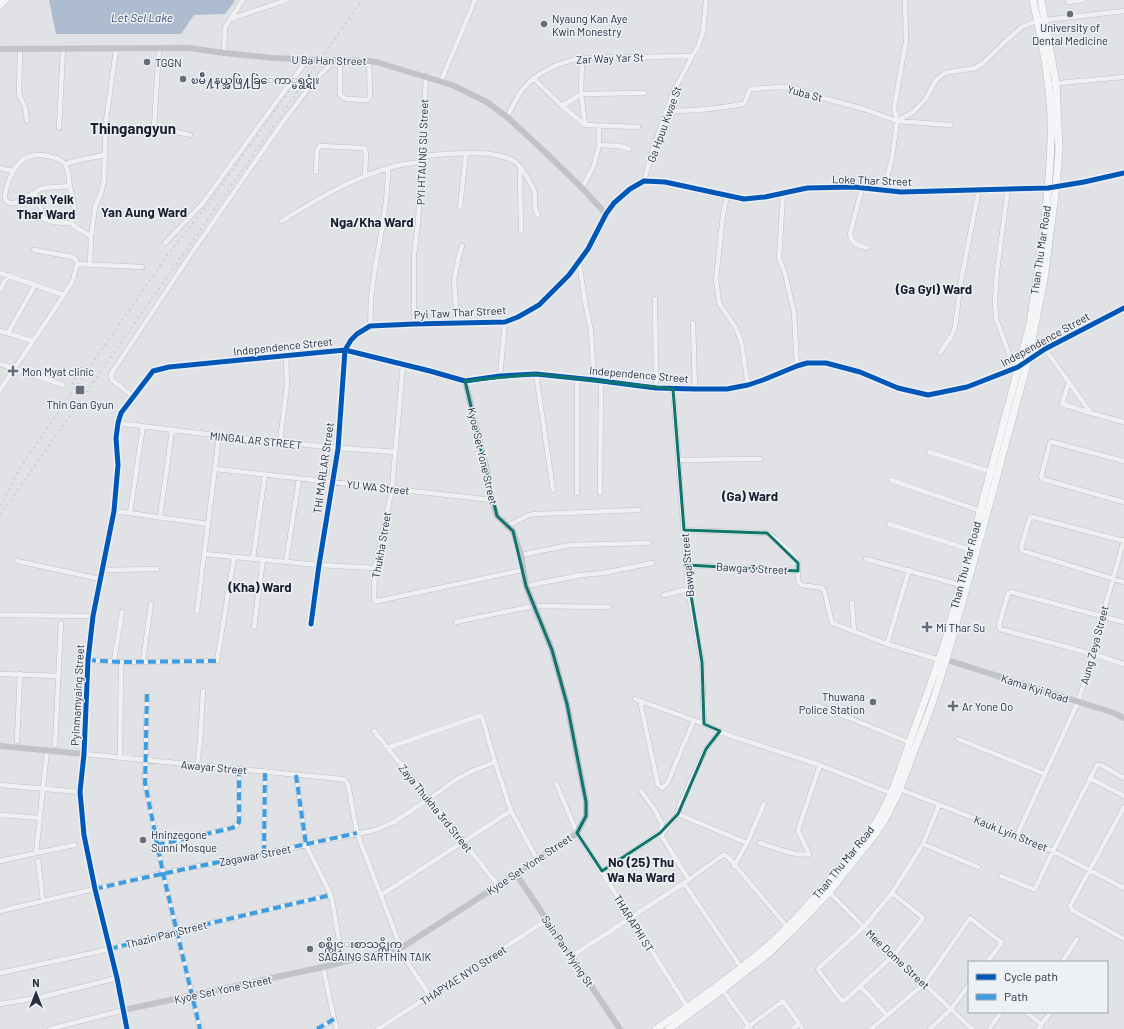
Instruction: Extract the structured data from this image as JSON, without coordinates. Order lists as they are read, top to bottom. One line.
{"streets":{"main road":["Than Thu Mar Road"],"street":["Zar Way Yar St","U Ba Han Street","Yuba St","Ga Hpuu Kwae St","PYI HTAUNG SU Street","Loke Thar Street","Pyi Taw Thar Street","Independence Street","MINGALAR STREET","Kyoe Set Yone Street","THI MARLAR Street","YU WA Street","Thukha Street","Bawga Street","Bawga 3 Street","Aung Zeya Street","Kama Kyi Road","Pyinmamyaing Street","Awayar Street","Zaya Thukha 3rd Street","Kauk Lyin Street","Zagawar Street","THARAPHI ST","Thazin Pan Street","Sain Pan Mying St","Mee Dome Street","THAPYAE NYO Street"]},"crossings":[["Zar Way Yar St","U Ba Han Street"],["Zar Way Yar St","Ga Hpuu Kwae St"],["U Ba Han Street","PYI HTAUNG SU Street"],["U Ba Han Street","Pyi Taw Thar Street"],["Yuba St","Ga Hpuu Kwae St"],["Ga Hpuu Kwae St","Loke Thar Street"],["PYI HTAUNG SU Street","Pyi Taw Thar Street"],["Loke Thar Street","Than Thu Mar Road"],["Than Thu Mar Road","Independence Street"],["Than Thu Mar Road","Bawga 3 Street"],["Than Thu Mar Road","Kama Kyi Road"],["Than Thu Mar Road","Kauk Lyin Street"],["Than Thu Mar Road","THARAPHI ST"],["Than Thu Mar Road","Mee Dome Street"],["Independence Street","Kyoe Set Yone Street"],["Independence Street","THI MARLAR Street"],["Independence Street","Thukha Street"],["Independence Street","Bawga Street"],["Independence Street","Pyinmamyaing Street"],["MINGALAR STREET","THI MARLAR Street"],["MINGALAR STREET","Thukha Street"],["MINGALAR STREET","Pyinmamyaing Street"],["Kyoe Set Yone Street","YU WA Street"],["Kyoe Set Yone Street","Thukha Street"],["Kyoe Set Yone Street","Pyinmamyaing Street"],["Kyoe Set Yone Street","Zaya Thukha 3rd Street"],["Kyoe Set Yone Street","THARAPHI ST"],["Kyoe Set Yone Street","Sain Pan Mying St"],["THI MARLAR Street","YU WA Street"],["YU WA Street","Thukha Street"],["Bawga Street","Bawga 3 Street"],["Bawga 3 Street","Kama Kyi Road"],["Aung Zeya Street","Kama Kyi Road"],["Aung Zeya Street","Kauk Lyin Street"],["Pyinmamyaing Street","Awayar Street"],["Pyinmamyaing Street","Zagawar Street"],["Pyinmamyaing Street","Thazin Pan Street"],["Awayar Street","Zagawar Street"],["Zaya Thukha 3rd Street","Zagawar Street"],["Sain Pan Mying St","THAPYAE NYO Street"]],"districts":["Thingangyun","Bank Yeik Thar Ward","Yan Aung Ward","Nga/Kha Ward","(Ga Gyi) Ward","(Ga) Ward","(Kha) Ward","No (25) Thu Wa Na Ward"],"water":["Let Sel Lake"],"places":{"other":["University of Dental Medicine","Nyaung Kan Aye Kwin Monestry","TGGN","ၿမိဳ႔နယ္အဖြဲ႔ခြဲေကာ္မရွင္ရုံး","Thuwana Police Station","Hninzegone Sunni Mosque","စစ္ကိုင္းစာသင္တိုက္ SAGAING SARTHIN TAIK"],"health":["Mon Myat clinic","Mi Thar Su","Ar Yone Oo"],"transit":["Thin Gan Gyun"]},"legend":["Cycle path","Path"],"north":"top"}
